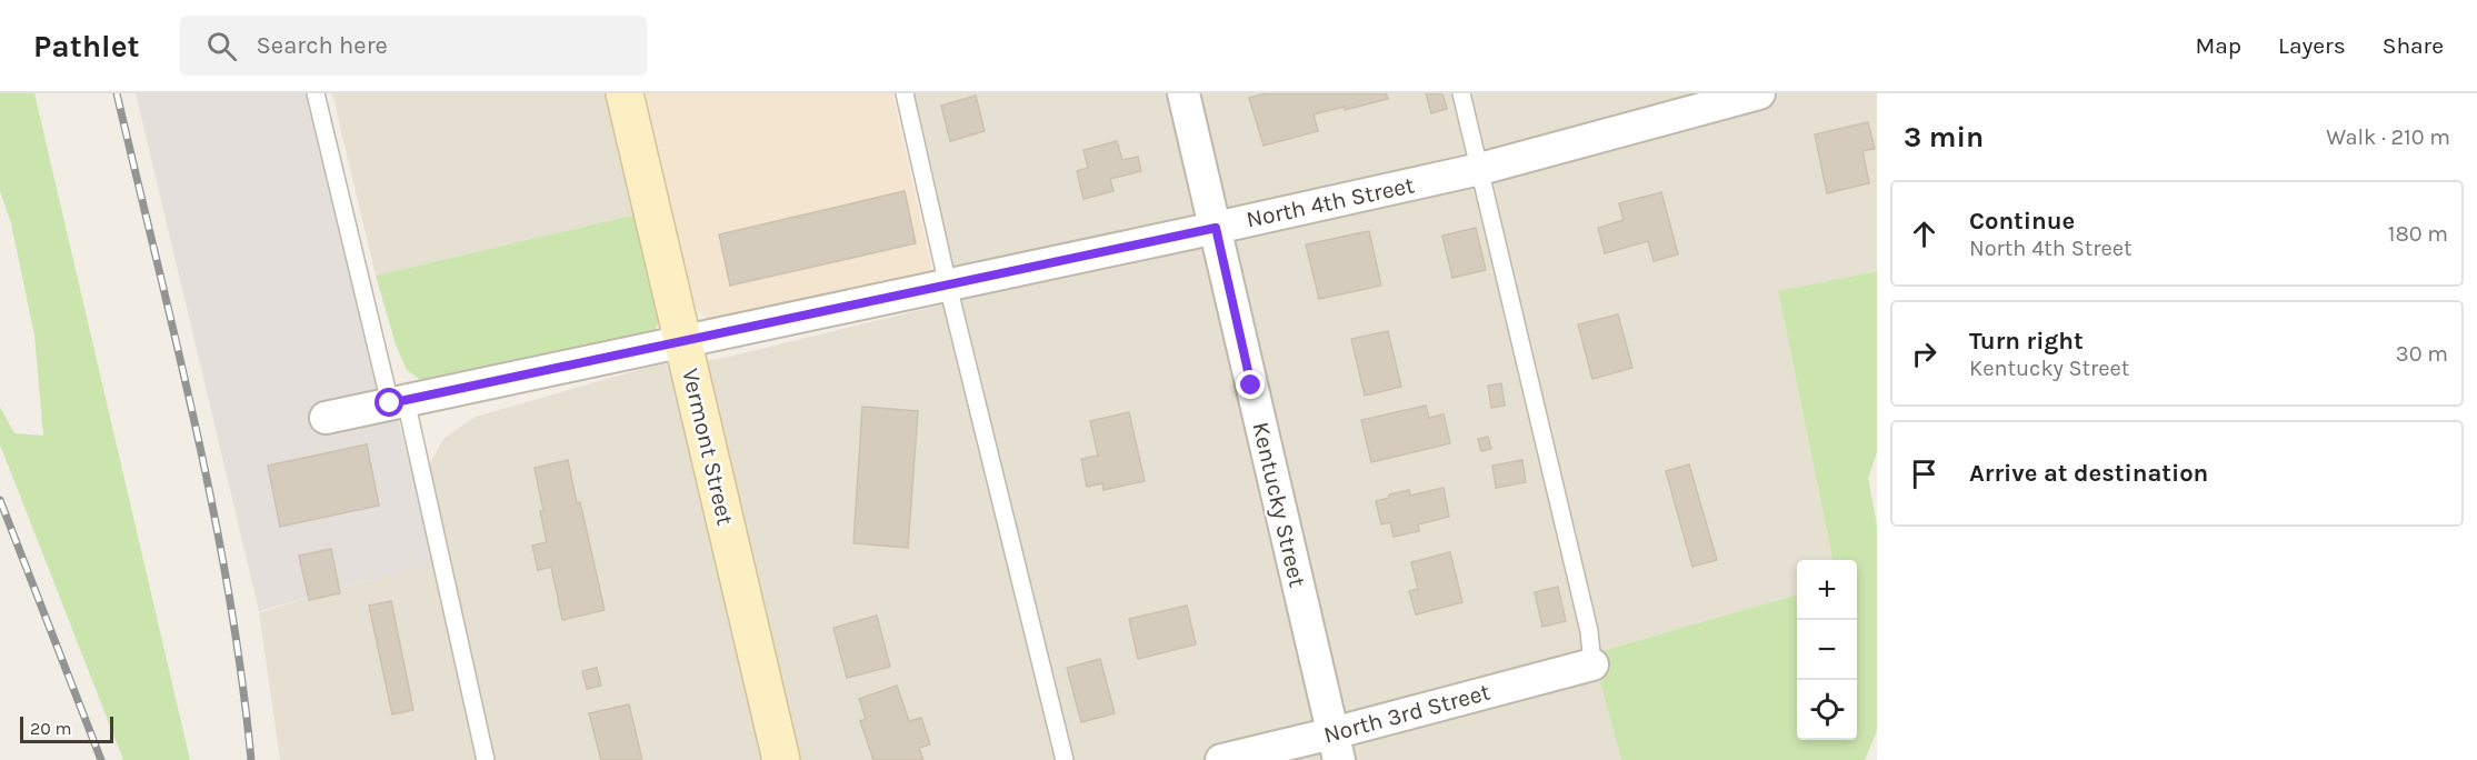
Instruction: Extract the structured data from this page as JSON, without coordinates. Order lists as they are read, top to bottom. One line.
{"streets":{"street":["North 4th Street","Vermont Street","Kentucky Street","North 3rd Street"]},"crossings":[["North 4th Street","Vermont Street"],["North 4th Street","Kentucky Street"],["Kentucky Street","North 3rd Street"]],"scale_bar":"20 m","page":{"header":"Pathlet","search":"Search here","nav":["Map","Layers","Share"],"heading":["3 min","Walk · 210 m"],"list":[["Continue","North 4th Street","180 m"],["Turn right","Kentucky Street","30 m"],"Arrive at destination"],"map_buttons":["+","−"],"scale":"20 m"}}
